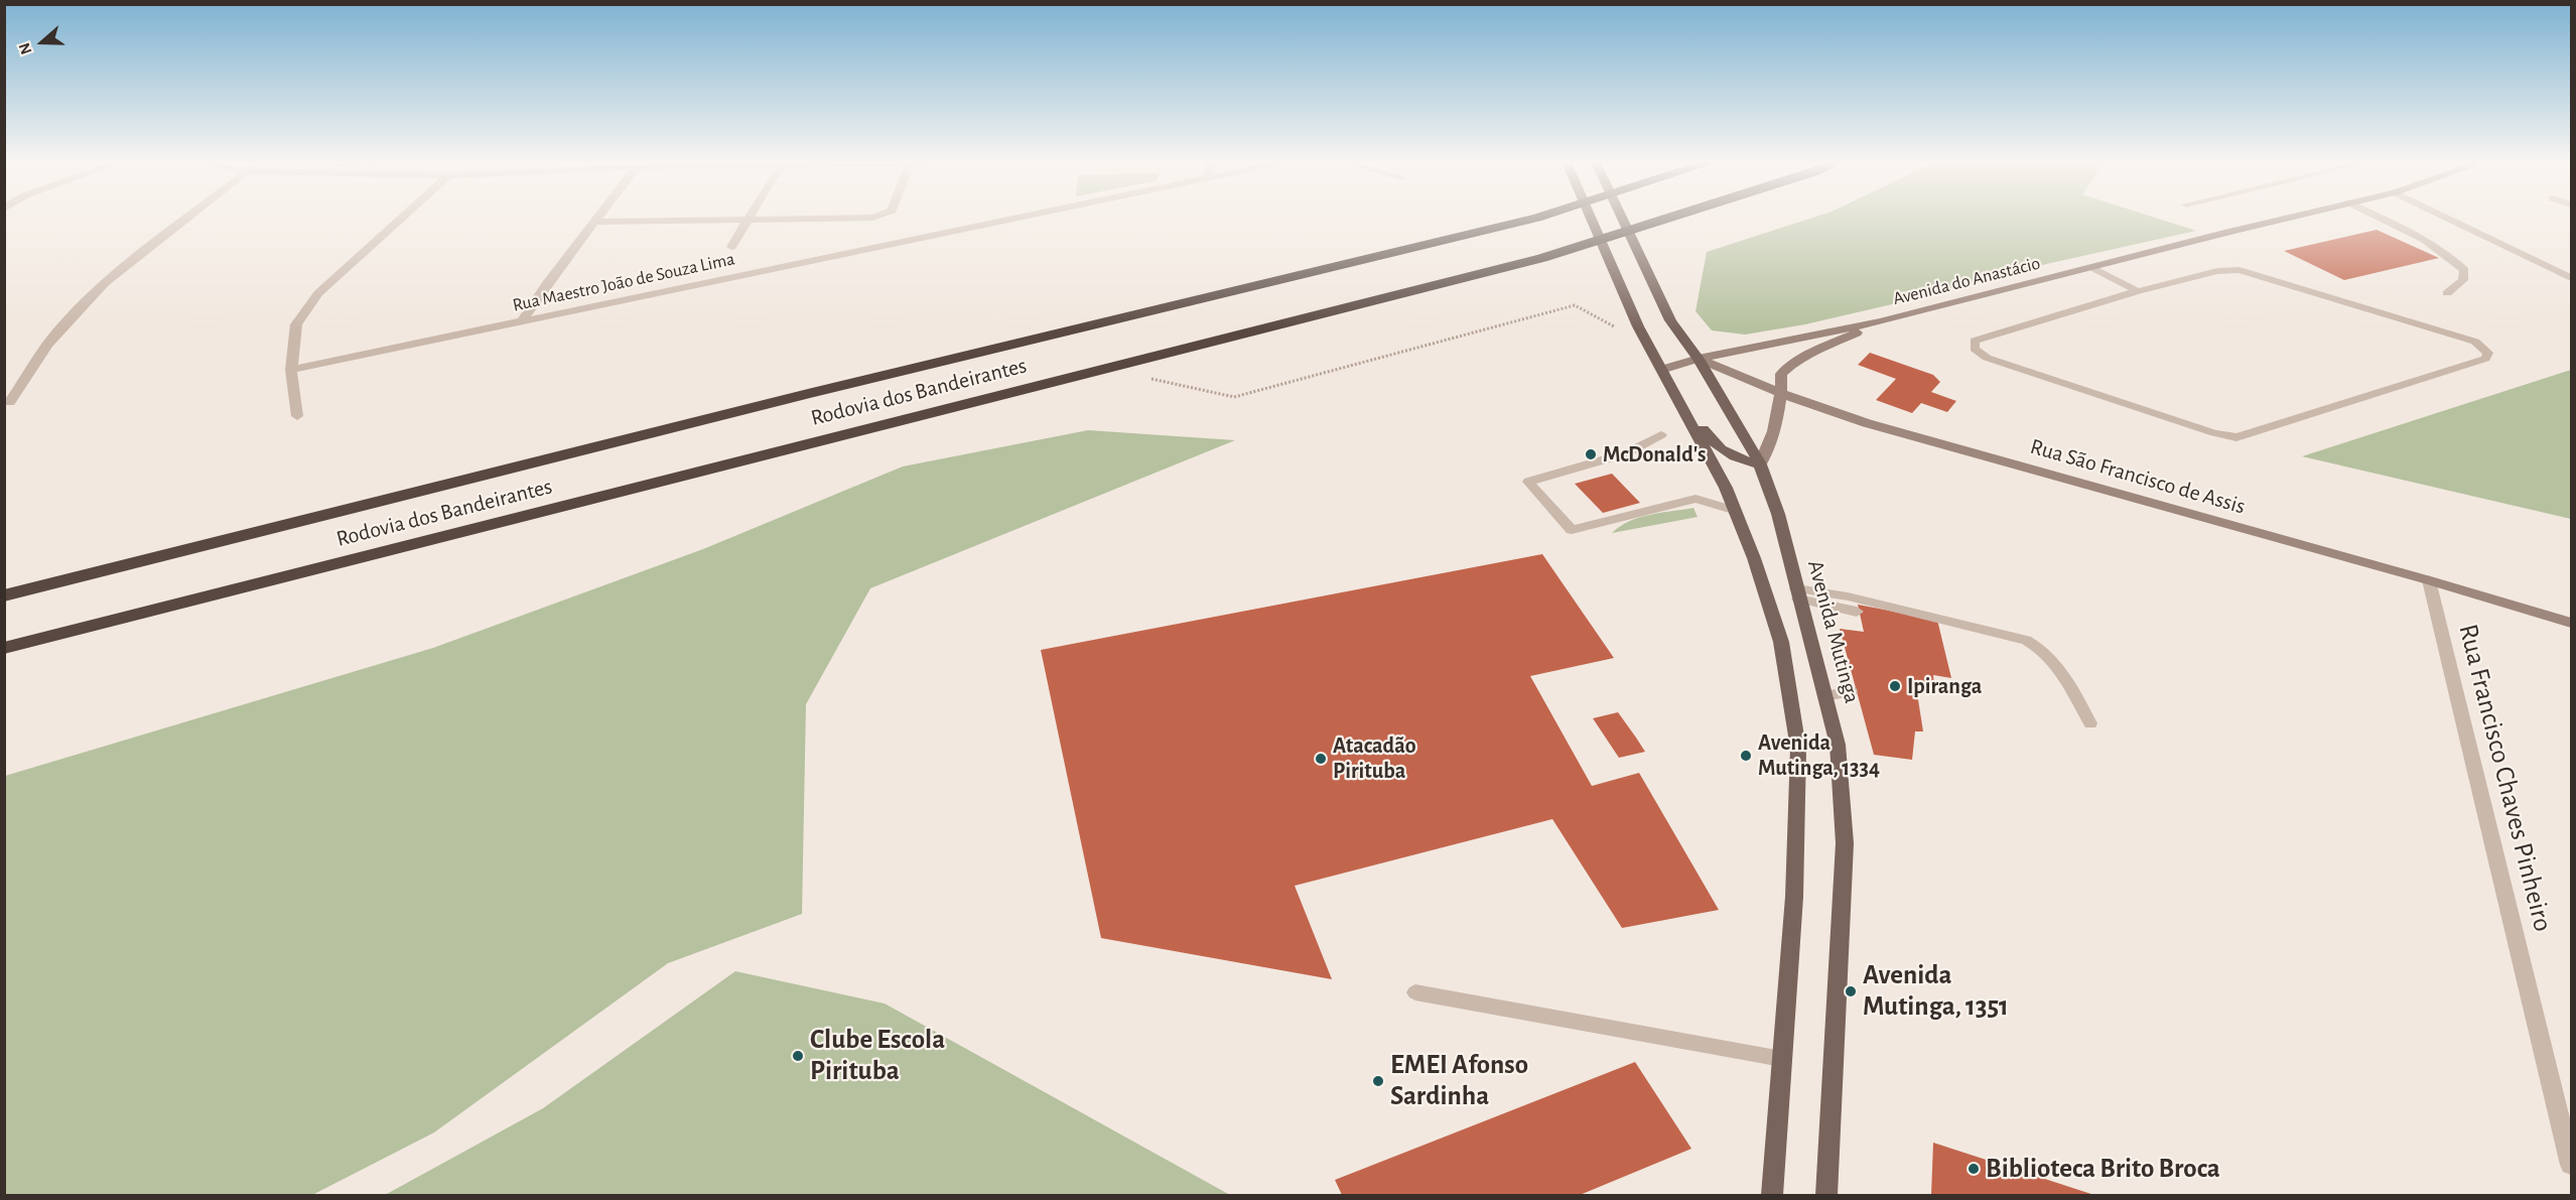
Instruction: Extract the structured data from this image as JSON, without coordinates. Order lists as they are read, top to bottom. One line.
{"streets":{"highway":["Rodovia dos Bandeirantes"],"main road":["Avenida do Anastácio","Rua São Francisco de Assis","Avenida Mutinga"],"street":["Rua Maestro João de Souza Lima","Rua Francisco Chaves Pinheiro"]},"crossings":[["Avenida do Anastácio","Rua São Francisco de Assis"],["Avenida do Anastácio","Avenida Mutinga"],["Rua São Francisco de Assis","Avenida Mutinga"],["Rua São Francisco de Assis","Rua Francisco Chaves Pinheiro"]],"places":["McDonald's","Ipiranga","Avenida Mutinga, 1334","Atacadão Pirituba","Avenida Mutinga, 1351","Clube Escola Pirituba","EMEI Afonso Sardinha","Biblioteca Brito Broca"],"north":"left"}
